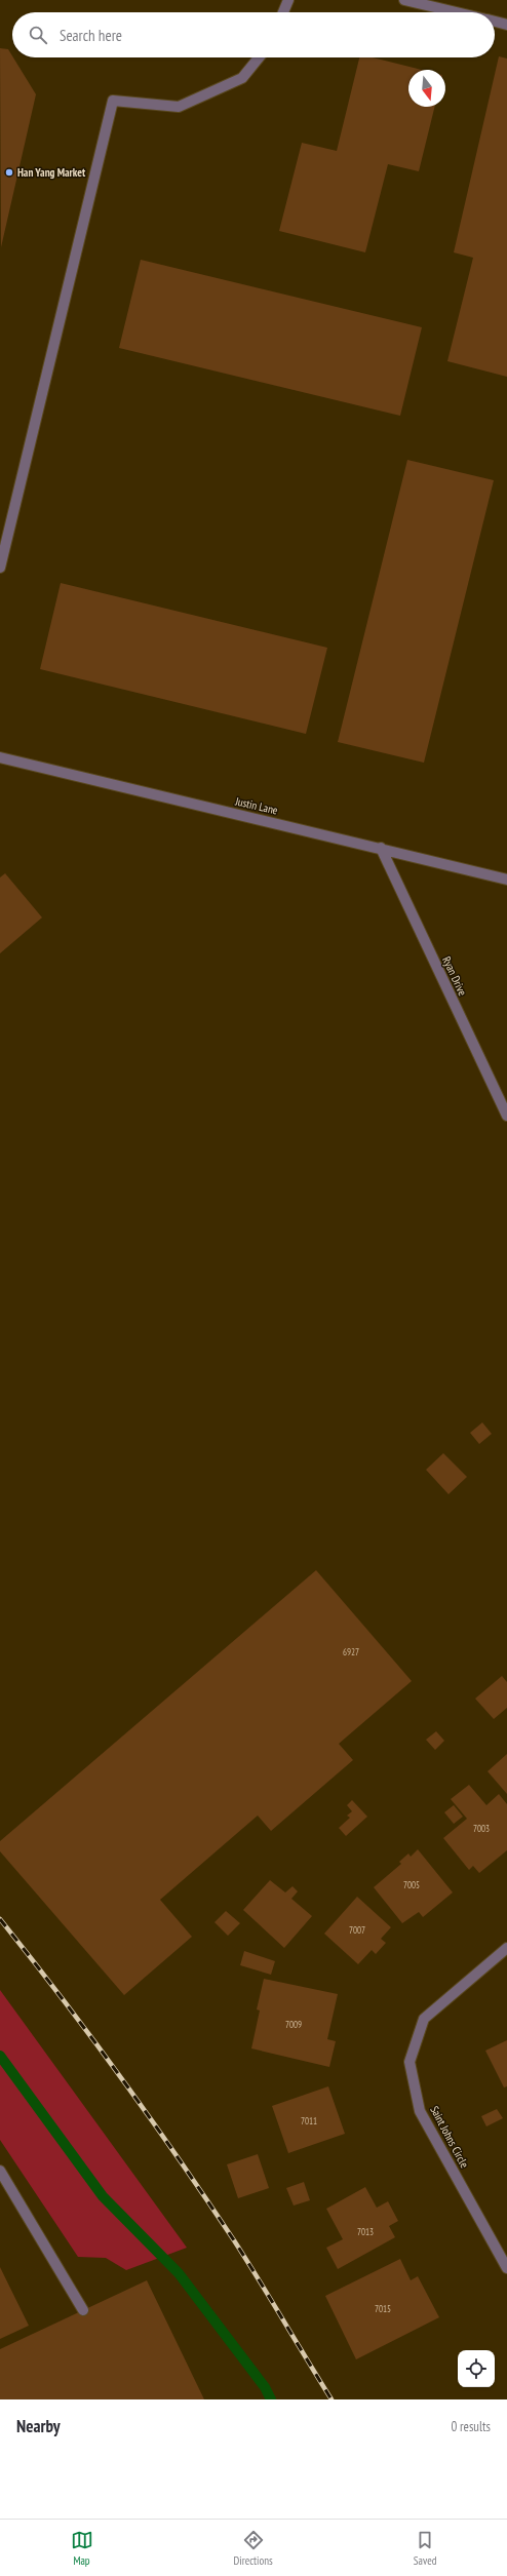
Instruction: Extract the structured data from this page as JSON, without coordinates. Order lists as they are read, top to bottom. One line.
{"streets":{"street":["Justin Lane","Ryan Drive","Saint Johns Circle"]},"crossings":[["Justin Lane","Ryan Drive"]],"places":["Han Yang Market"],"house_numbers":["6927","7003","7005","7007","7009","7011","7013","7015"],"north":"bottom","page":{"search":"Search here","heading":["Nearby","0 results"],"nav":["Map","Directions","Saved"]}}
